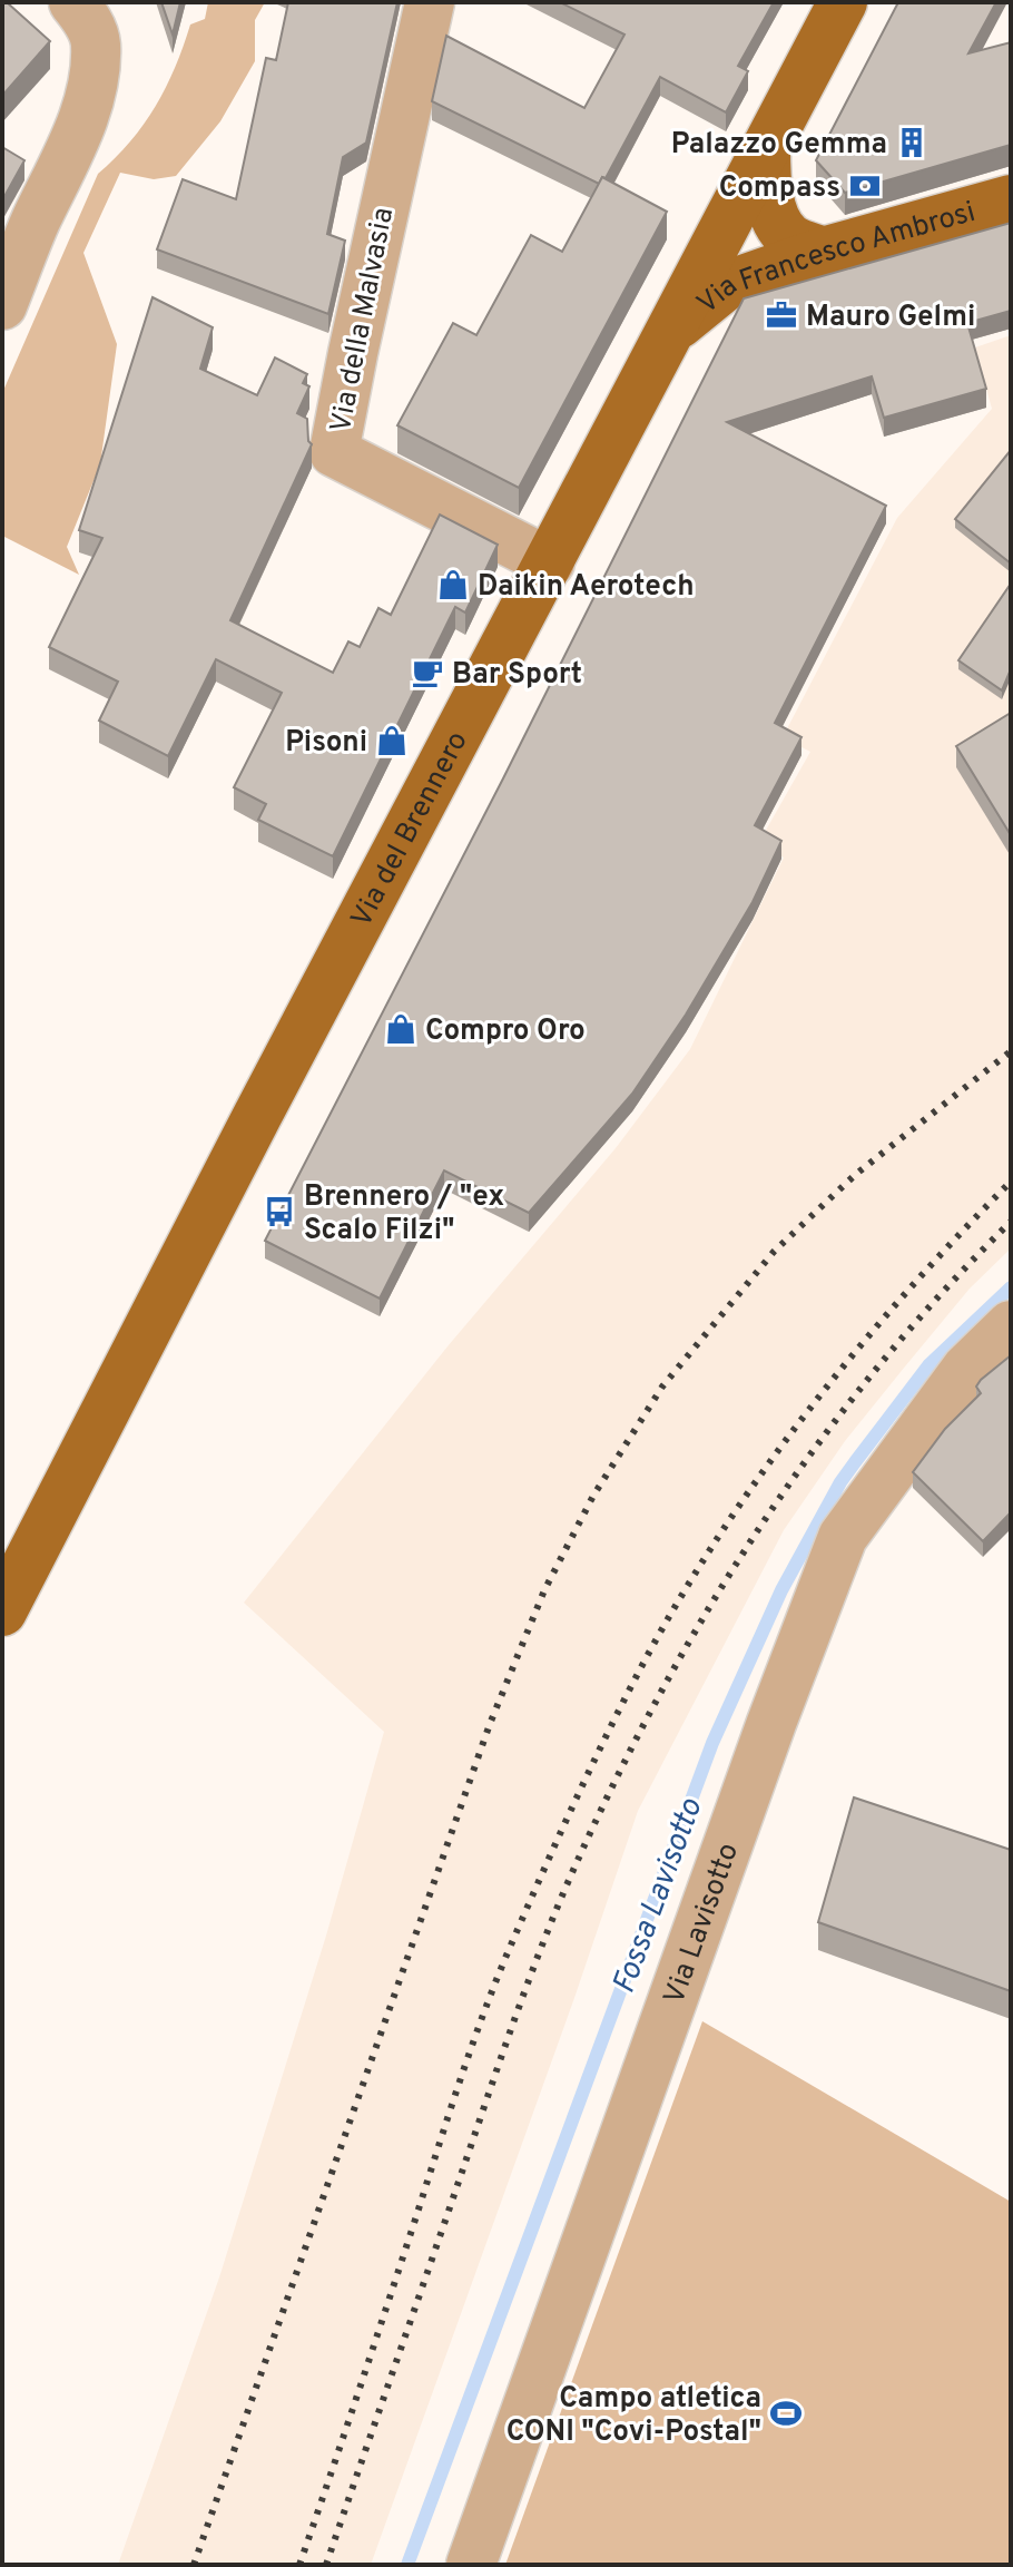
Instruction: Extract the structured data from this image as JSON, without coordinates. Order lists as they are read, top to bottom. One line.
{"streets":{"main road":["Via Francesco Ambrosi","Via del Brennero"],"street":["Via della Malvasia","Via Lavisotto"]},"crossings":[["Via Francesco Ambrosi","Via del Brennero"],["Via della Malvasia","Via del Brennero"]],"water":["Fossa Lavisotto"],"places":{"building":["Palazzo Gemma"],"bank":["Compass"],"office":["Mauro Gelmi"],"shop":["Daikin Aerotech","Pisoni","Compro Oro"],"cafe":["Bar Sport"],"bus stop":["Brennero / \"ex Scalo Filzi\""],"sports":["Campo atletica CONI \"Covi-Postal\""]}}
